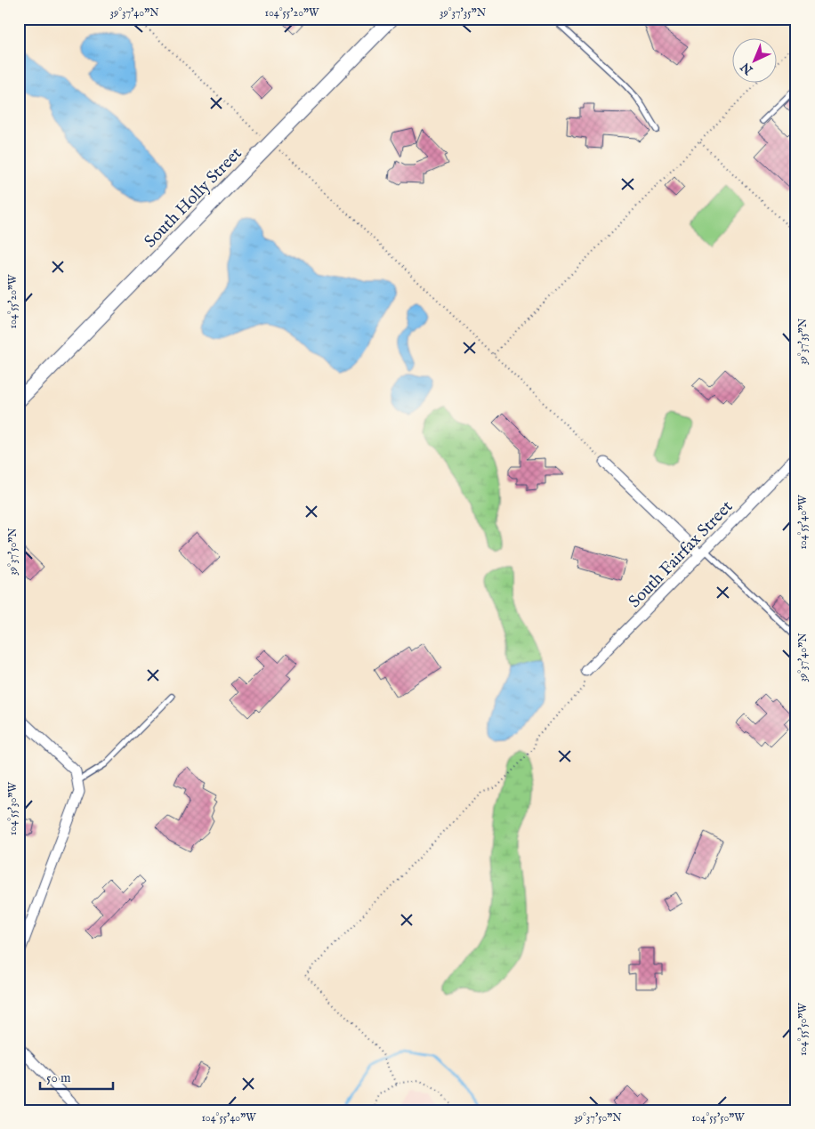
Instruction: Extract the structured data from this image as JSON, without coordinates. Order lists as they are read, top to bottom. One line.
{"streets":{"street":["South Holly Street","South Fairfax Street"]},"scale_bar":"50 m","north":"bottom left","coordinates":["39°37'40\"N","104°55'20\"W","39°37'35\"N","104°55'40\"W","39°37'50\"N","104°55'30\"W","104°55'50\"W"]}
